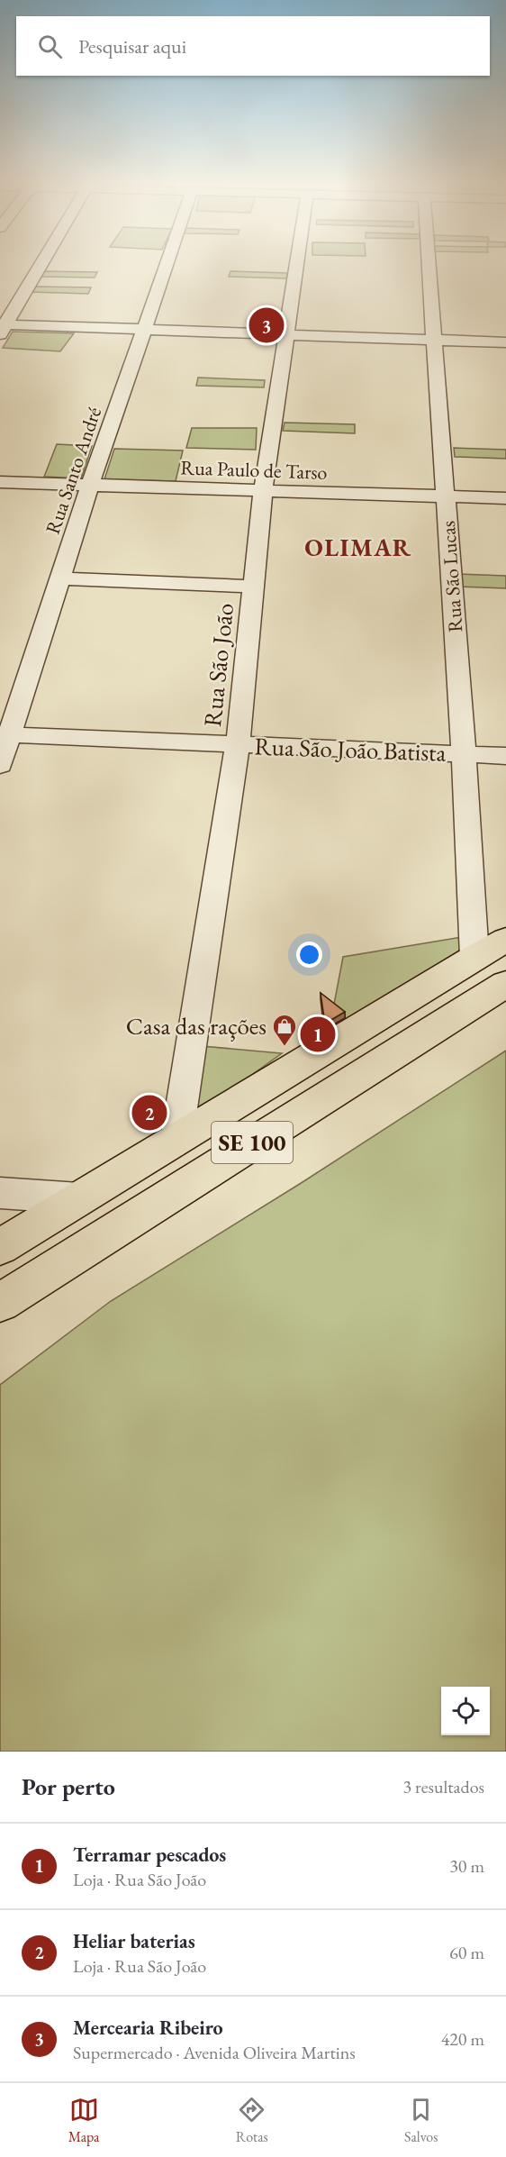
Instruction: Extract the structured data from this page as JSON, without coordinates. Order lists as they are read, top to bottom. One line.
{"streets":{"main road":["SE 100"],"street":["Rua Paulo de Tarso","Rua Santo André","Rua São Lucas","Rua São João","Rua São João Batista"]},"crossings":[["Rua Paulo de Tarso","Rua Santo André"],["Rua Paulo de Tarso","Rua São Lucas"],["Rua Paulo de Tarso","Rua São João"],["Rua Santo André","Rua São João Batista"],["Rua São Lucas","Rua São João Batista"],["Rua São Lucas","SE 100"],["Rua São João","Rua São João Batista"],["Rua São João","SE 100"]],"districts":["OLIMAR"],"places":{"shop":["Casa das rações"]},"page":{"search":"Pesquisar aqui","pins":["3","1","2"],"heading":["Por perto","3 resultados"],"list":[{"mark":"1","name":"Terramar pescados","note":"Loja · Rua São João","value":"30 m"},{"mark":"2","name":"Heliar baterias","note":"Loja · Rua São João","value":"60 m"},{"mark":"3","name":"Mercearia Ribeiro","note":"Supermercado · Avenida Oliveira Martins","value":"420 m"}],"nav":["Mapa","Rotas","Salvos"]}}
